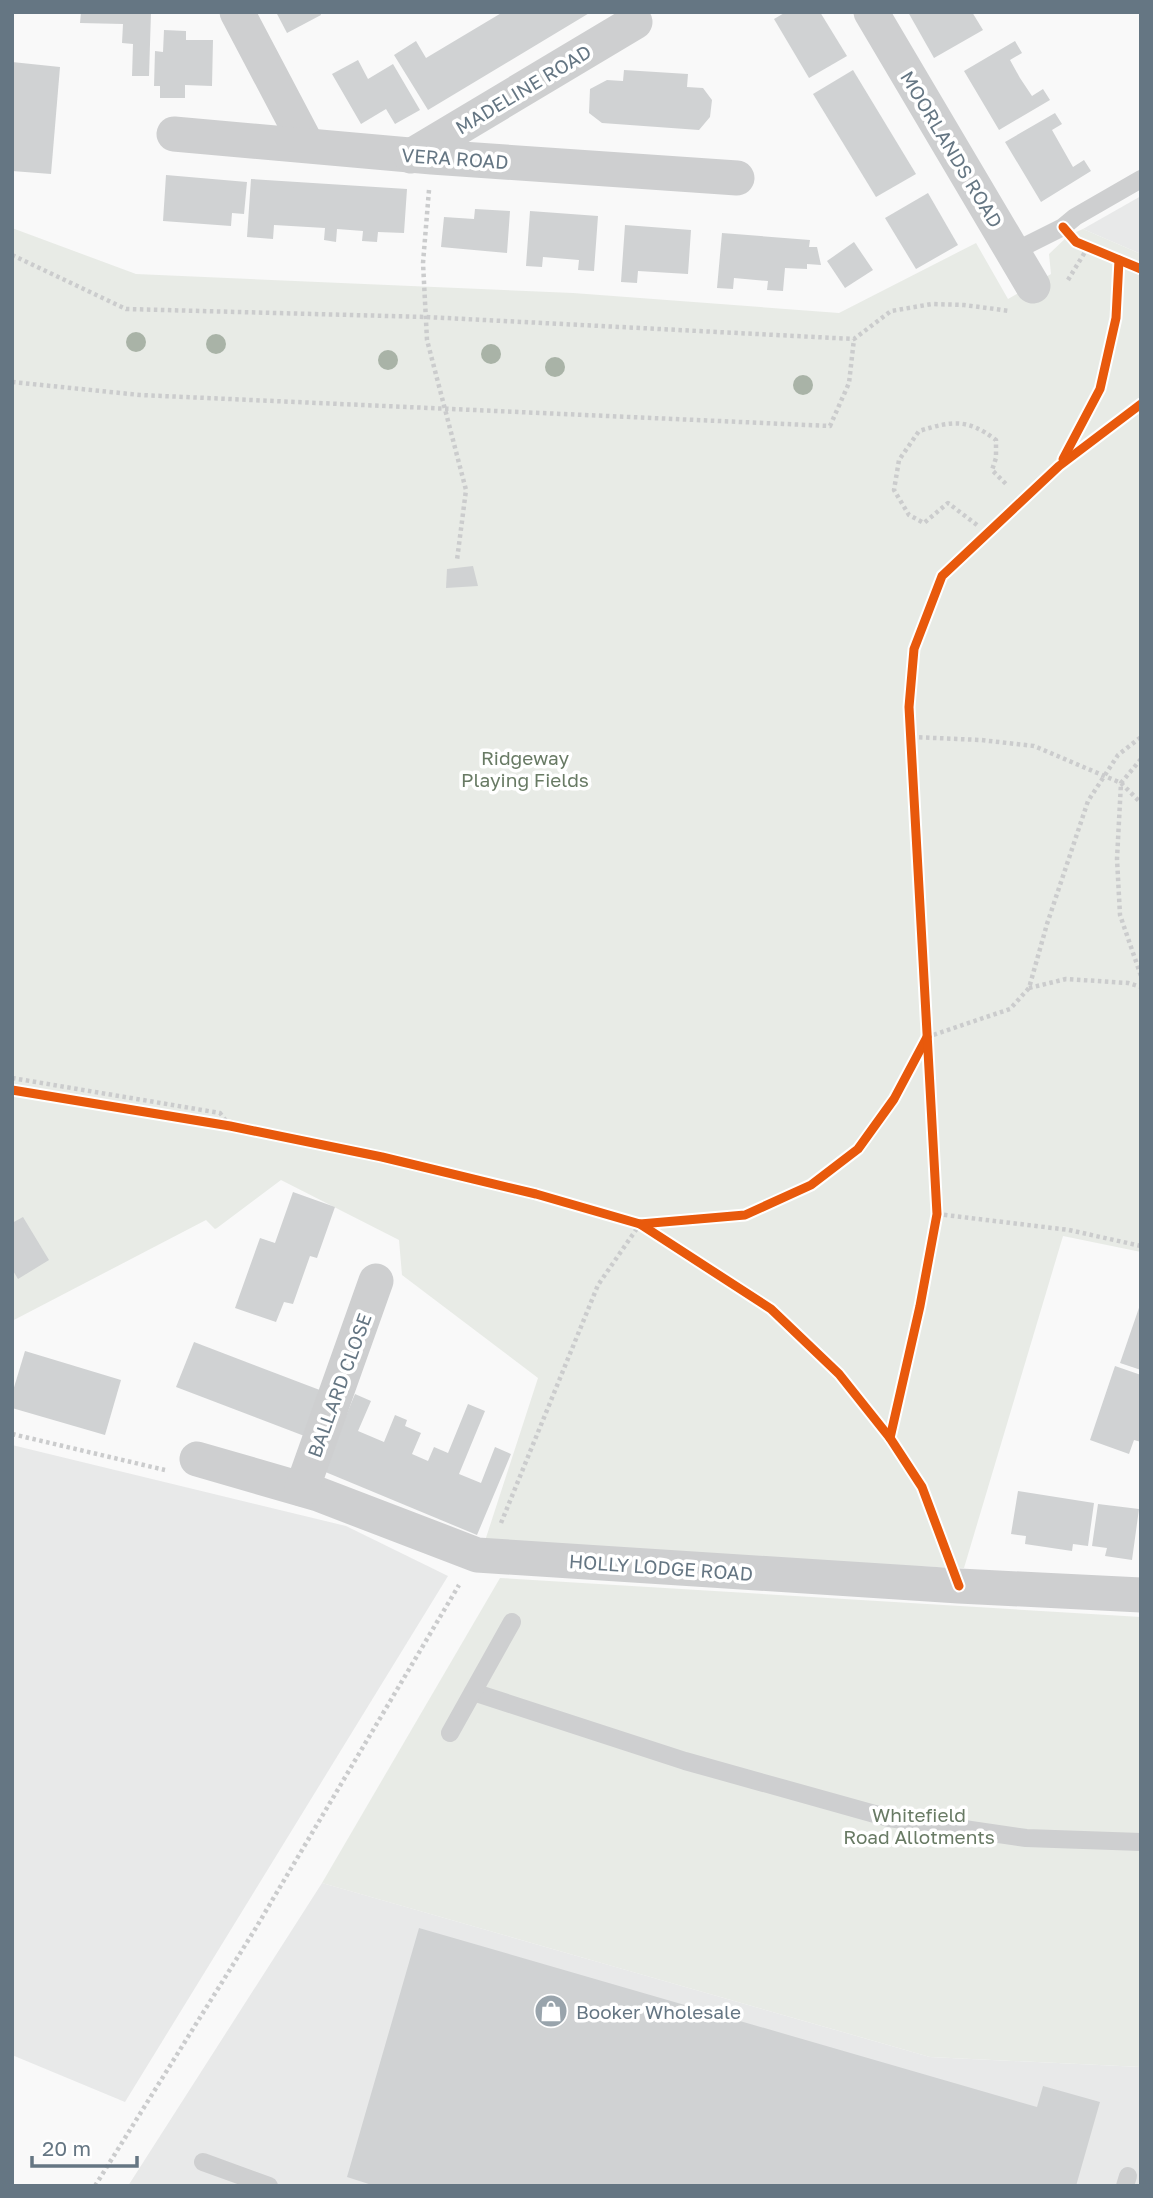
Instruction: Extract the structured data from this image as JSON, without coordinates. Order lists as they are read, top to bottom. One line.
{"streets":{"street":["MADELINE ROAD","MOORLANDS ROAD","VERA ROAD","BALLARD CLOSE","HOLLY LODGE ROAD"]},"crossings":[["MADELINE ROAD","VERA ROAD"],["BALLARD CLOSE","HOLLY LODGE ROAD"]],"parks":["Ridgeway Playing Fields","Whitefield Road Allotments"],"places":{"shop":["Booker Wholesale"]},"scale_bar":"20 m"}
